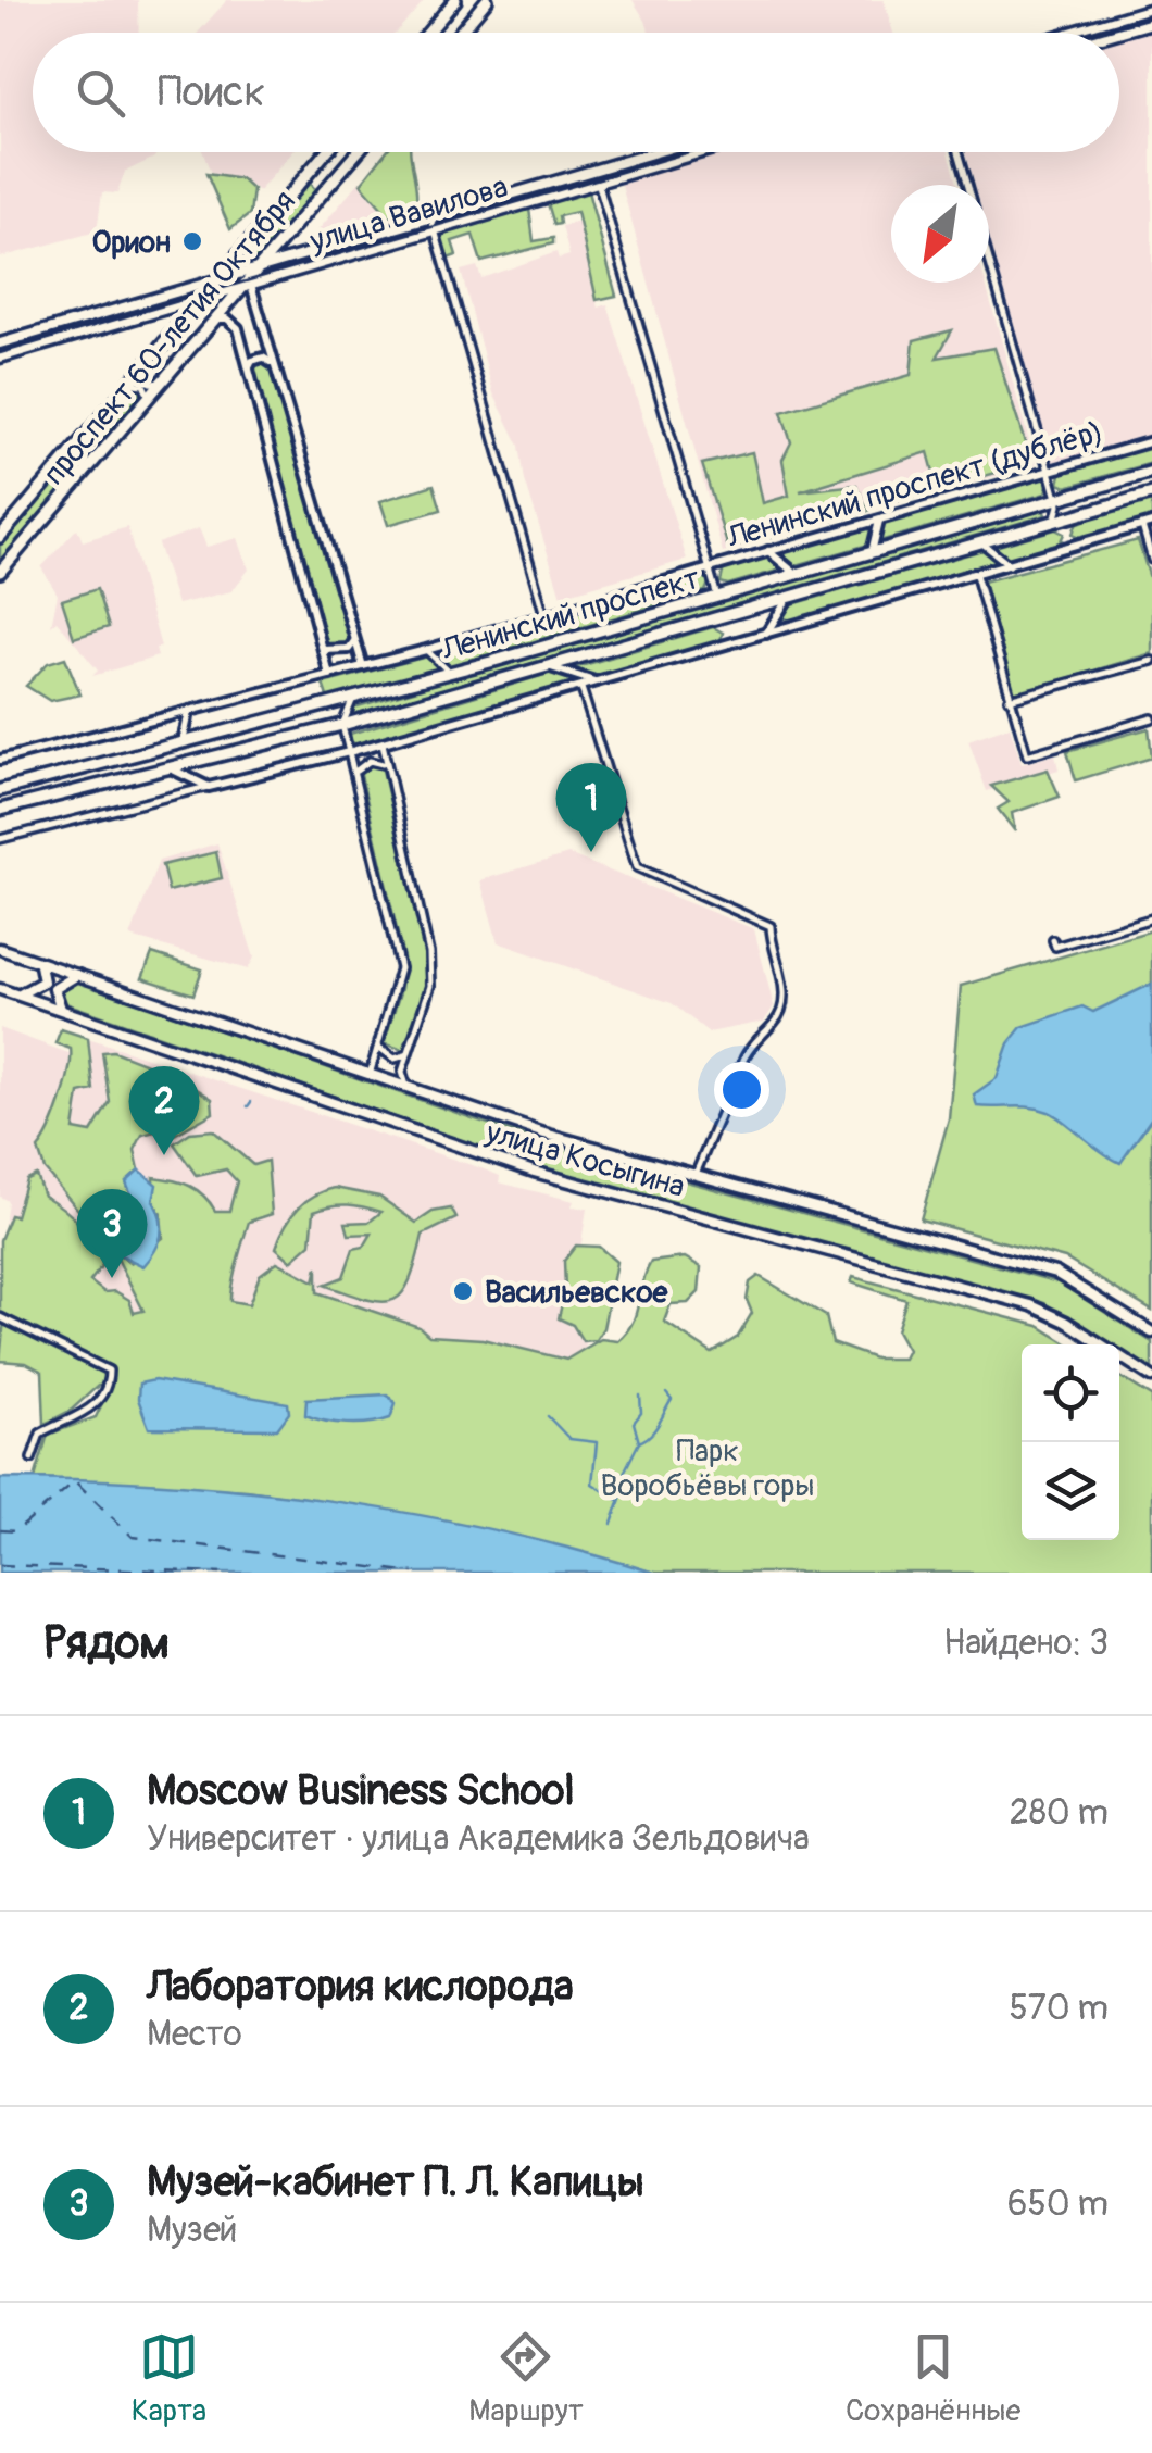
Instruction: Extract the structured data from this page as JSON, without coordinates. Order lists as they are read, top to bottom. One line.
{"streets":{"main road":["улица Вавилова","проспект 60-летия Октября","Ленинский проспект","улица Косыгина"],"street":["Ленинский проспект (дублёр)"]},"crossings":[["улица Вавилова","проспект 60-летия Октября"]],"parks":["Парк Воробьёвы горы"],"places":["Орион","Васильевское"],"north":"bottom left","page":{"search":"Поиск","pins":["1","2","3"],"heading":["Рядом","Найдено: 3"],"list":[{"mark":"1","name":"Moscow Business School","note":"Университет · улица Академика Зельдовича","value":"280 m"},{"mark":"2","name":"Лаборатория кислорода","note":"Место","value":"570 m"},{"mark":"3","name":"Музей-кабинет П. Л. Капицы","note":"Музей","value":"650 m"}],"nav":["Карта","Маршрут","Сохранённые"]}}
